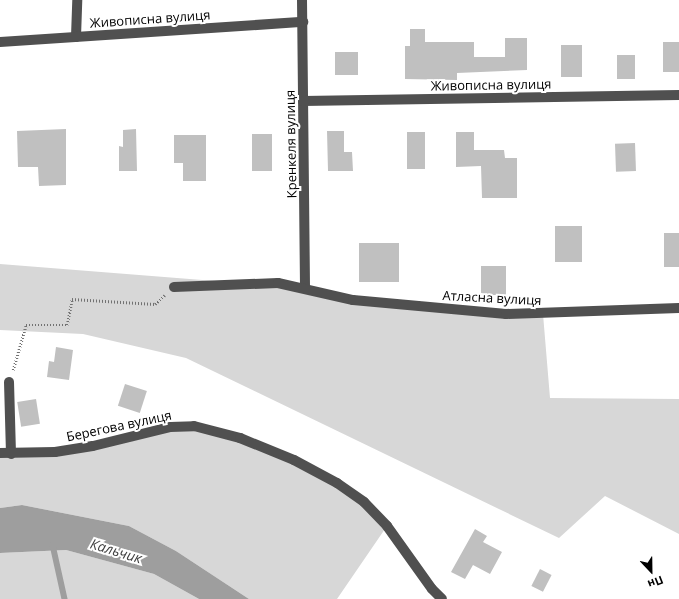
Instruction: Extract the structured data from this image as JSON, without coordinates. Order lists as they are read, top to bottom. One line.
{"streets":{"street":["Живописна вулиця","Кренкеля вулиця","Атласна вулиця","Берегова вулиця"]},"crossings":[["Живописна вулиця","Кренкеля вулиця"],["Кренкеля вулиця","Атласна вулиця"]],"water":["Кальчик"],"north":"bottom"}
